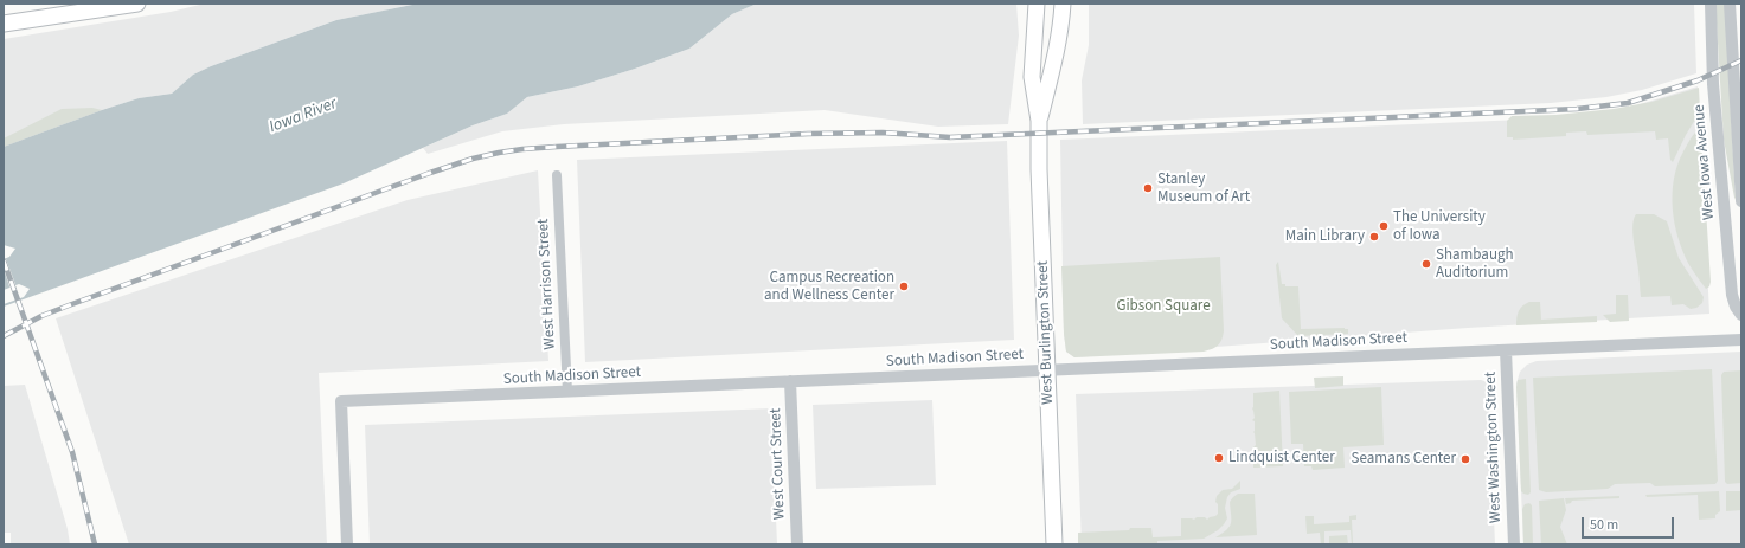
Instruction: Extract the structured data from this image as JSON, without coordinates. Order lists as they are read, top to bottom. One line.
{"streets":{"main road":["West Burlington Street"],"street":["West Iowa Avenue","West Harrison Street","South Madison Street","West Washington Street","West Court Street"]},"crossings":[["West Harrison Street","South Madison Street"],["West Burlington Street","South Madison Street"],["South Madison Street","West Washington Street"],["South Madison Street","West Court Street"]],"water":["Iowa River"],"parks":["Gibson Square"],"places":["Stanley Museum of Art","The University of Iowa","Main Library","Shambaugh Auditorium","Campus Recreation and Wellness Center","Lindquist Center","Seamans Center"],"scale_bar":"50 m"}
